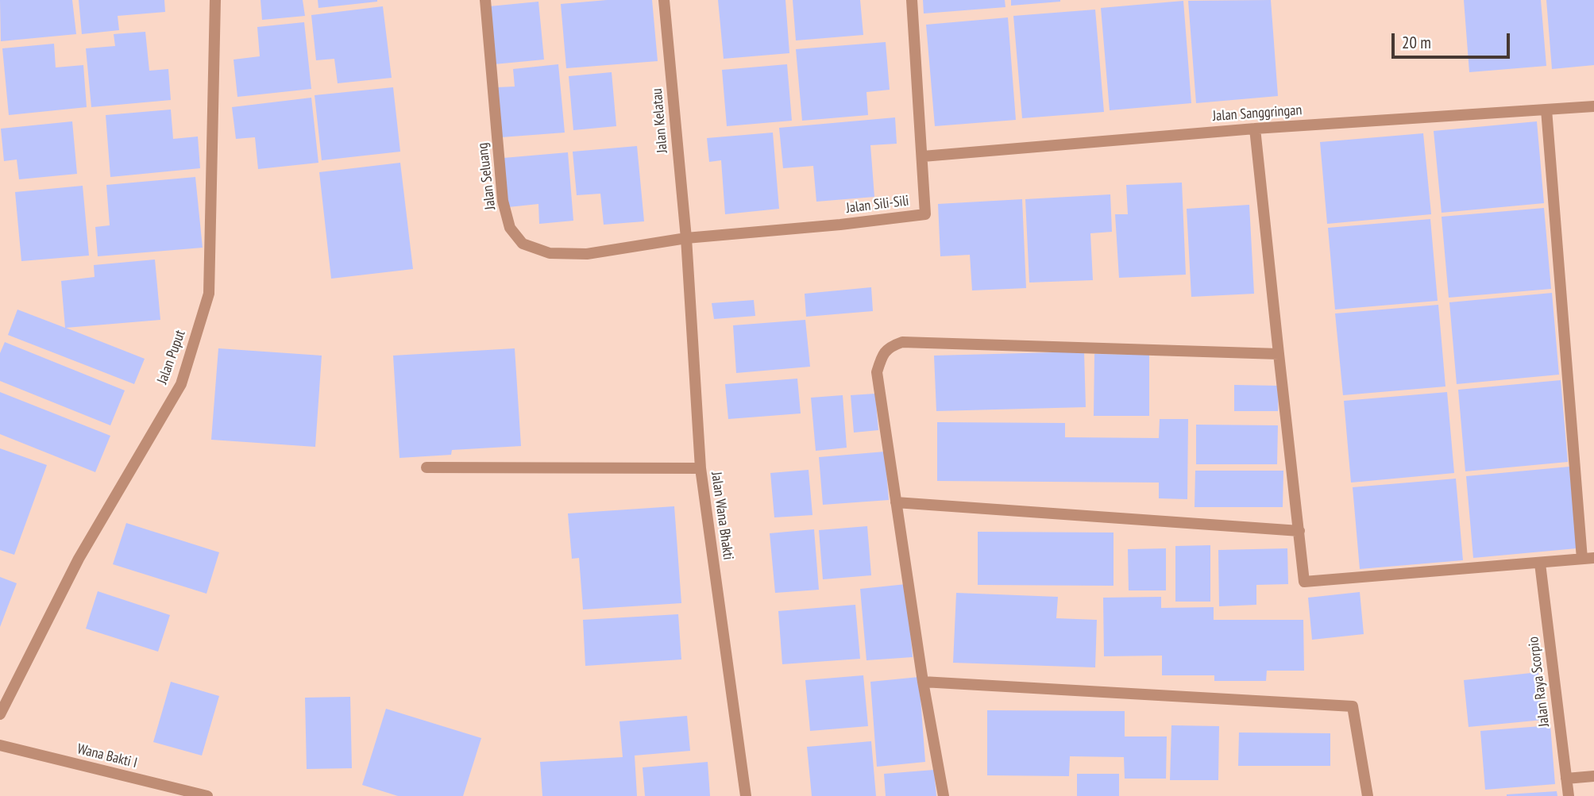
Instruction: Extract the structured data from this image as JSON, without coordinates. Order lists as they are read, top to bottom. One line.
{"streets":{"street":["Jalan Sanggringan","Jalan Kelatau","Jalan Seluang","Jalan Sili-Sili","Jalan Puput","Jalan Wana Bhakti","Jalan Raya Scorpio","Wana Bakti I"]},"crossings":[["Jalan Sanggringan","Jalan Sili-Sili"],["Jalan Kelatau","Jalan Seluang"],["Jalan Kelatau","Jalan Sili-Sili"],["Jalan Kelatau","Jalan Wana Bhakti"],["Jalan Seluang","Jalan Sili-Sili"],["Jalan Seluang","Jalan Wana Bhakti"],["Jalan Sili-Sili","Jalan Wana Bhakti"]],"scale_bar":"20 m"}
